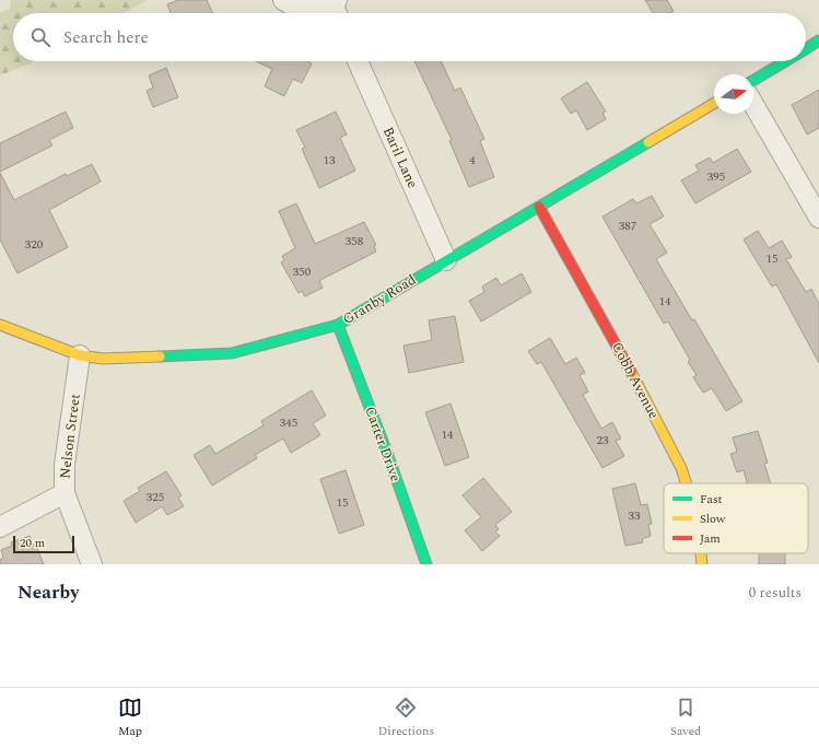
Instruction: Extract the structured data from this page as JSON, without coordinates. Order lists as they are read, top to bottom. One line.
{"streets":{"main road":["Granby Road","Cobb Avenue","Carter Drive"],"street":["Baril Lane","Nelson Street"]},"crossings":[["Baril Lane","Granby Road"],["Granby Road","Cobb Avenue"],["Granby Road","Nelson Street"],["Granby Road","Carter Drive"]],"house_numbers":["13","4","395","387","358","320","15","350","14","345","14","23","325","15","33"],"legend":["Fast","Slow","Jam"],"scale_bar":"20 m","north":"right","page":{"search":"Search here","scale":"20 m","heading":["Nearby","0 results"],"nav":["Map","Directions","Saved"]}}
